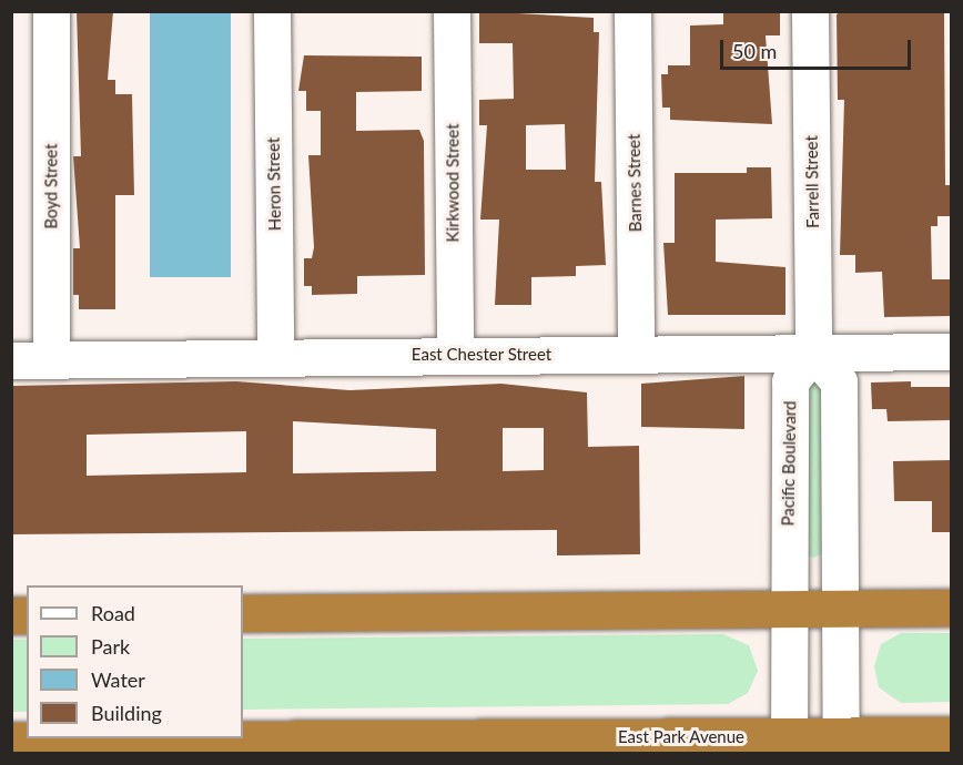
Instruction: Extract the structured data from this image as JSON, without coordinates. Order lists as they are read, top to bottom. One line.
{"streets":{"highway":["East Park Avenue"],"street":["Farrell Street","Kirkwood Street","Barnes Street","Heron Street","Boyd Street","East Chester Street","Pacific Boulevard"]},"crossings":[["Farrell Street","East Chester Street"],["Farrell Street","Pacific Boulevard"],["Kirkwood Street","East Chester Street"],["Barnes Street","East Chester Street"],["Heron Street","East Chester Street"],["Boyd Street","East Chester Street"],["East Chester Street","Pacific Boulevard"],["Pacific Boulevard","East Park Avenue"]],"legend":["Road","Park","Water","Building"],"scale_bar":"50 m"}
